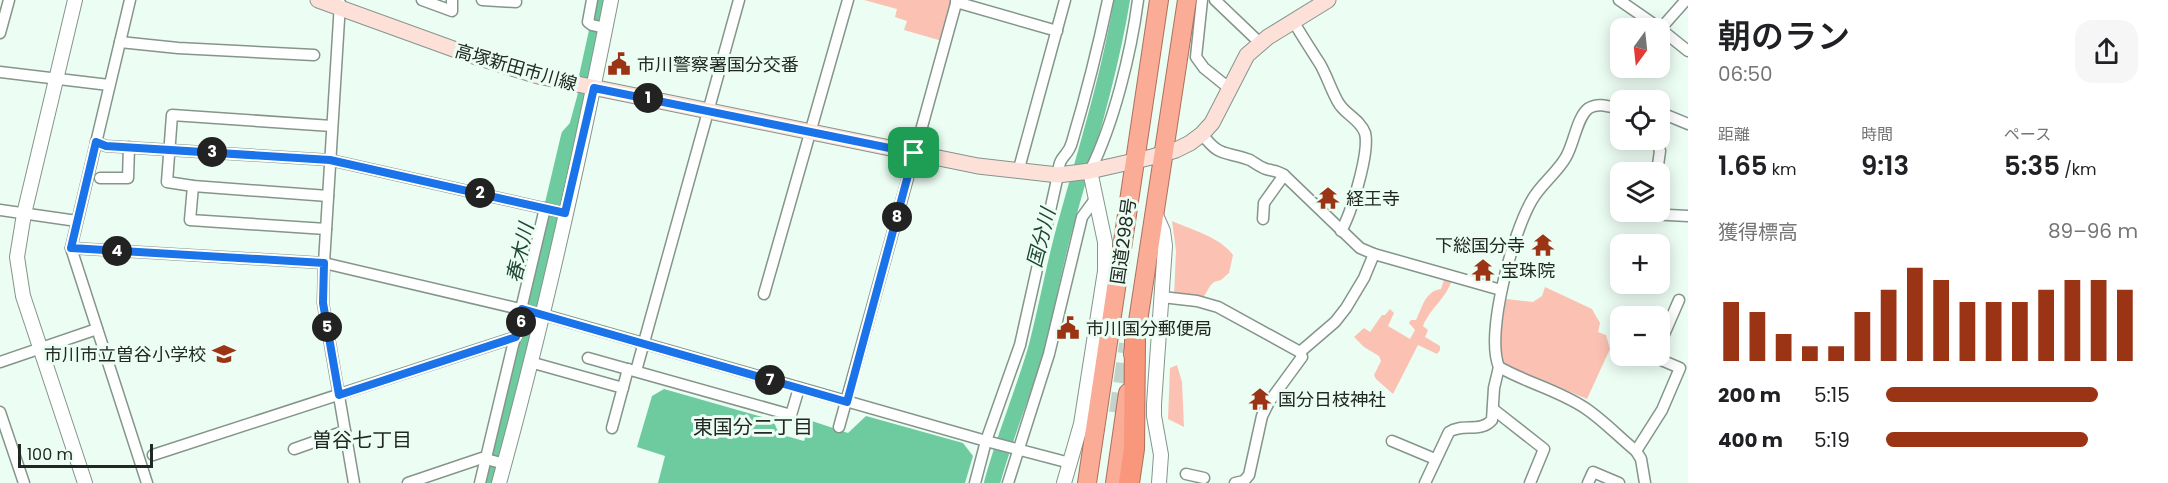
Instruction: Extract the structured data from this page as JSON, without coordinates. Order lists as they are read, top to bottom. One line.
{"streets":{"highway":["国道298号"],"main road":["高塚新田市川線"]},"crossings":[["高塚新田市川線","国道298号"]],"districts":["東国分二丁目","曽谷七丁目"],"water":["国分川","春木川"],"places":{"public building":["市川警察署国分交番","市川国分郵便局"],"temple":["経王寺","下総国分寺","宝珠院","国分日枝神社"],"school or university":["市川市立曽谷小学校"]},"scale_bar":"100 m","north":"bottom","page":{"heading":["朝のラン","06:50"],"map_buttons":["+","−"],"pins":["1","3","2","8","4","6","5","7"],"stats":[["距離","1.65 km"],["時間","9:13"],["ペース","5:35 /km"]],"chart":["獲得標高","89–96 m"],"list":[{"name":"200 m","note":"5:15"},{"name":"400 m","note":"5:19"}],"scale":"100 m"}}
